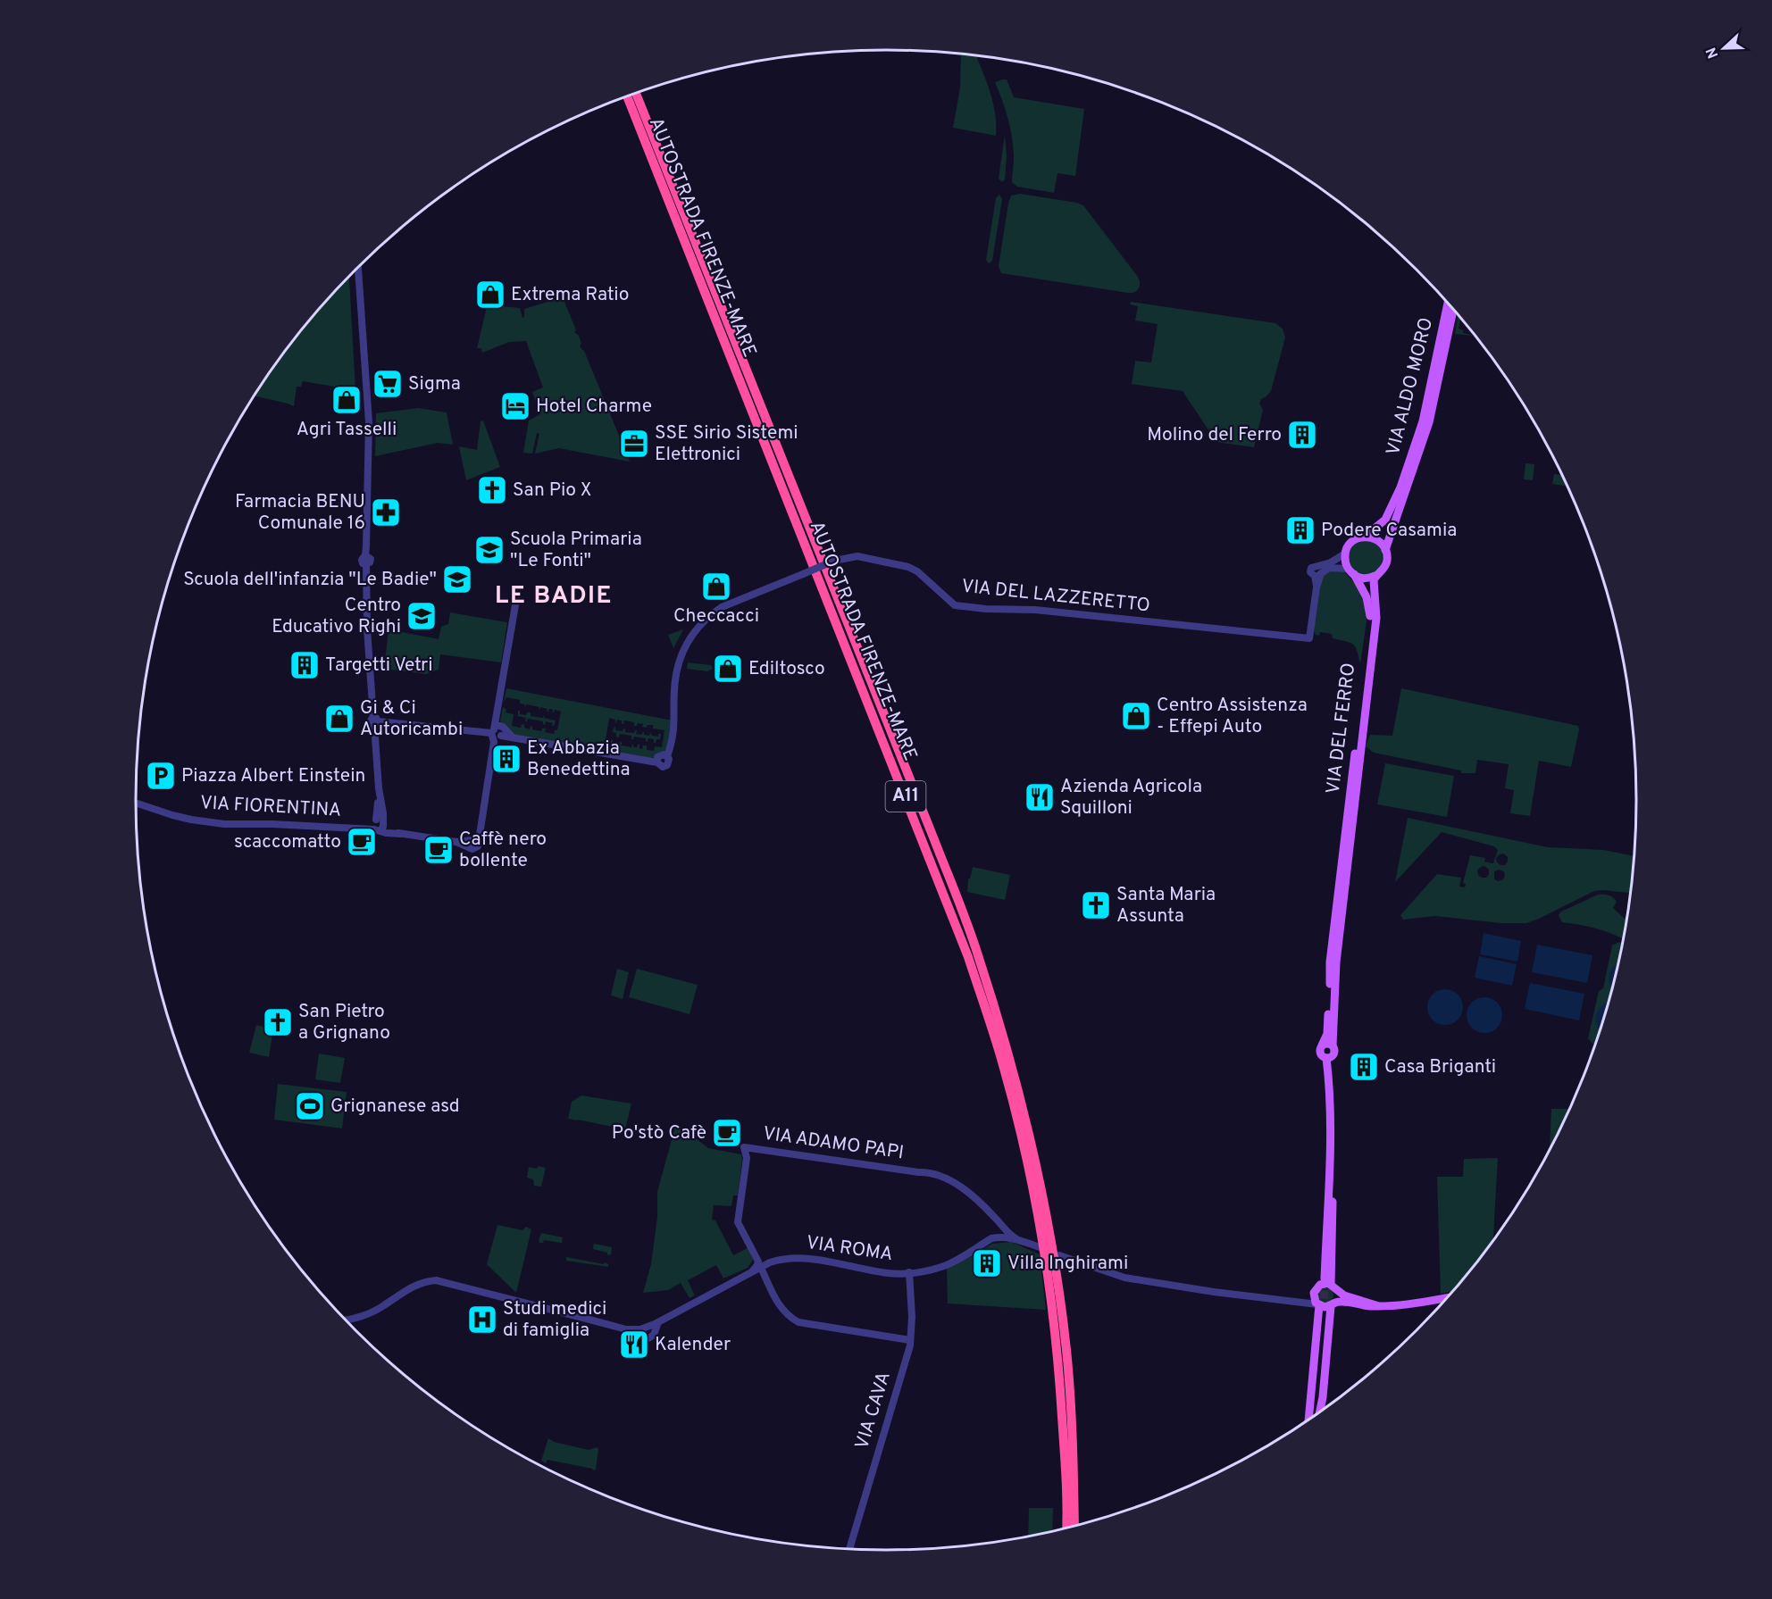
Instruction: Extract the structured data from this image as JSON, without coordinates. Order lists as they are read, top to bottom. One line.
{"streets":{"highway":["AUTOSTRADA FIRENZE-MARE","A11"],"main road":["VIA ALDO MORO","VIA DEL FERRO"],"street":["VIA DEL LAZZERETTO","VIA FIORENTINA","VIA ADAMO PAPI","VIA ROMA","VIA CAVA"]},"crossings":[["VIA ALDO MORO","VIA DEL FERRO"],["VIA ADAMO PAPI","VIA ROMA"],["VIA ROMA","VIA CAVA"]],"districts":["LE BADIE"],"places":{"shop":["Extrema Ratio","Agri Tasselli","Checcacci","Ediltosco","Centro Assistenza - Effepi Auto","Gi & Ci Autoricambi"],"supermarket":["Sigma"],"hotel":["Hotel Charme"],"building":["Molino del Ferro","Podere Casamia","Targetti Vetri","Ex Abbazia Benedettina","Casa Briganti","Villa Inghirami"],"office":["SSE Sirio Sistemi Elettronici"],"church":["San Pio X","Santa Maria Assunta","San Pietro a Grignano"],"pharmacy":["Farmacia BENU Comunale 16"],"school or university":["Scuola Primaria \"Le Fonti\"","Scuola dell'infanzia \"Le Badie\"","Centro Educativo Righi"],"parking":["Piazza Albert Einstein"],"restaurant":["Azienda Agricola Squilloni","Kalender"],"cafe":["scaccomatto","Caffè nero bollente","Po'stò Cafè"],"sports":["Grignanese asd"],"hospital":["Studi medici di famiglia"]},"north":"left"}
